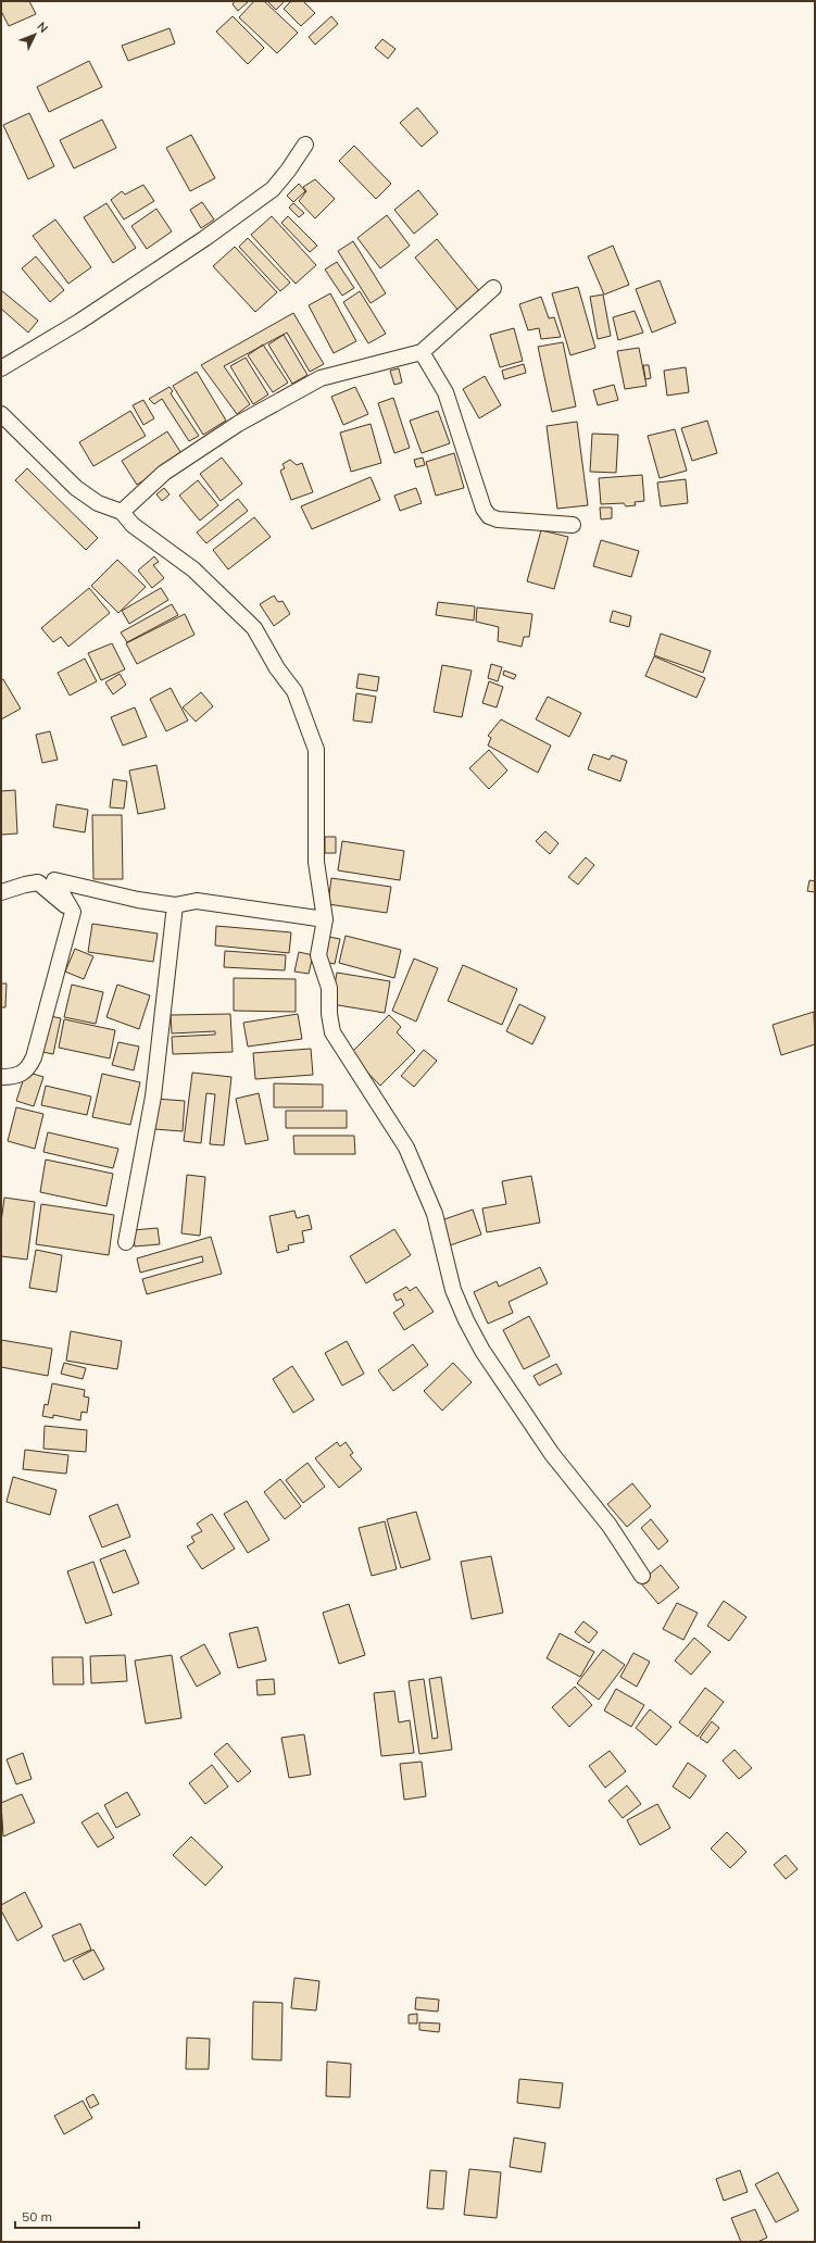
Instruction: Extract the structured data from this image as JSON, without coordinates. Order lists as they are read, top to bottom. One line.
{"scale_bar":"50 m","north":"top right"}
